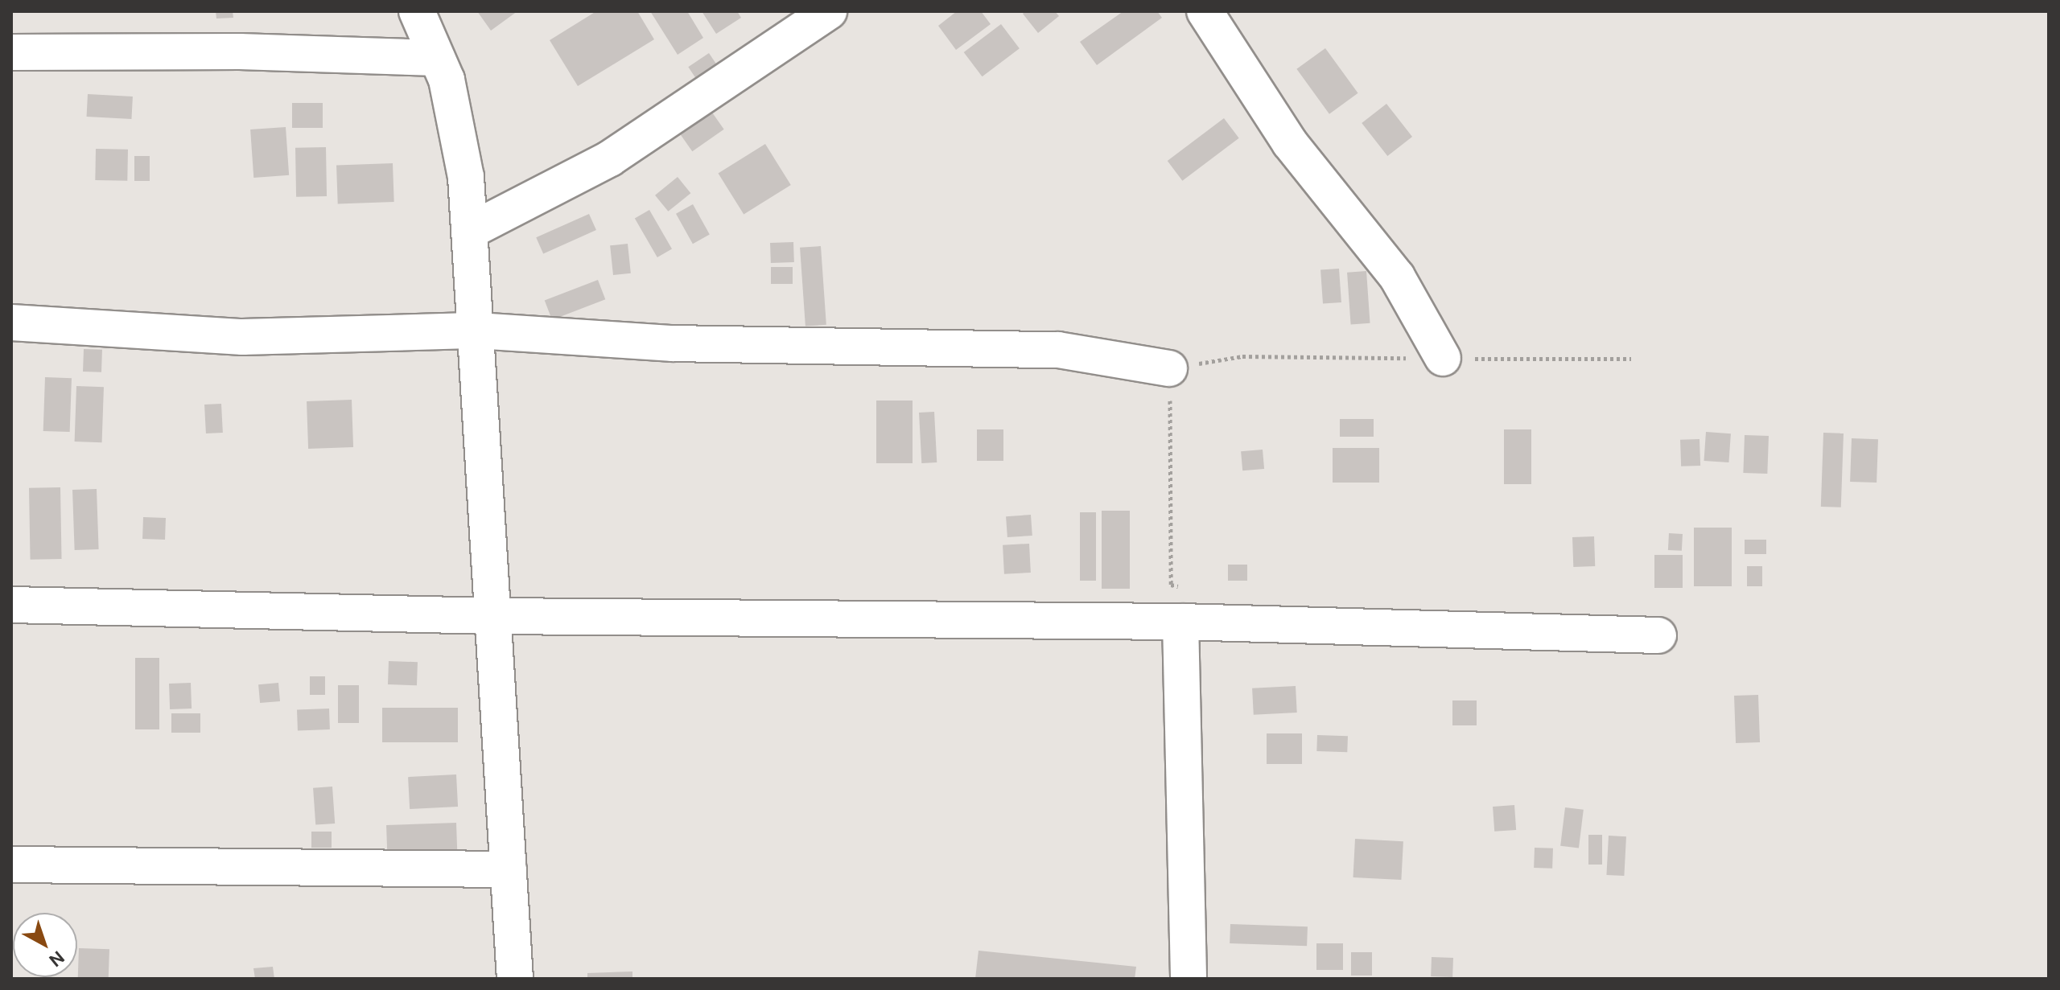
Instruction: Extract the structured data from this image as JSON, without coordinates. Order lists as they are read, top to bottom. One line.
{"north":"bottom right"}
